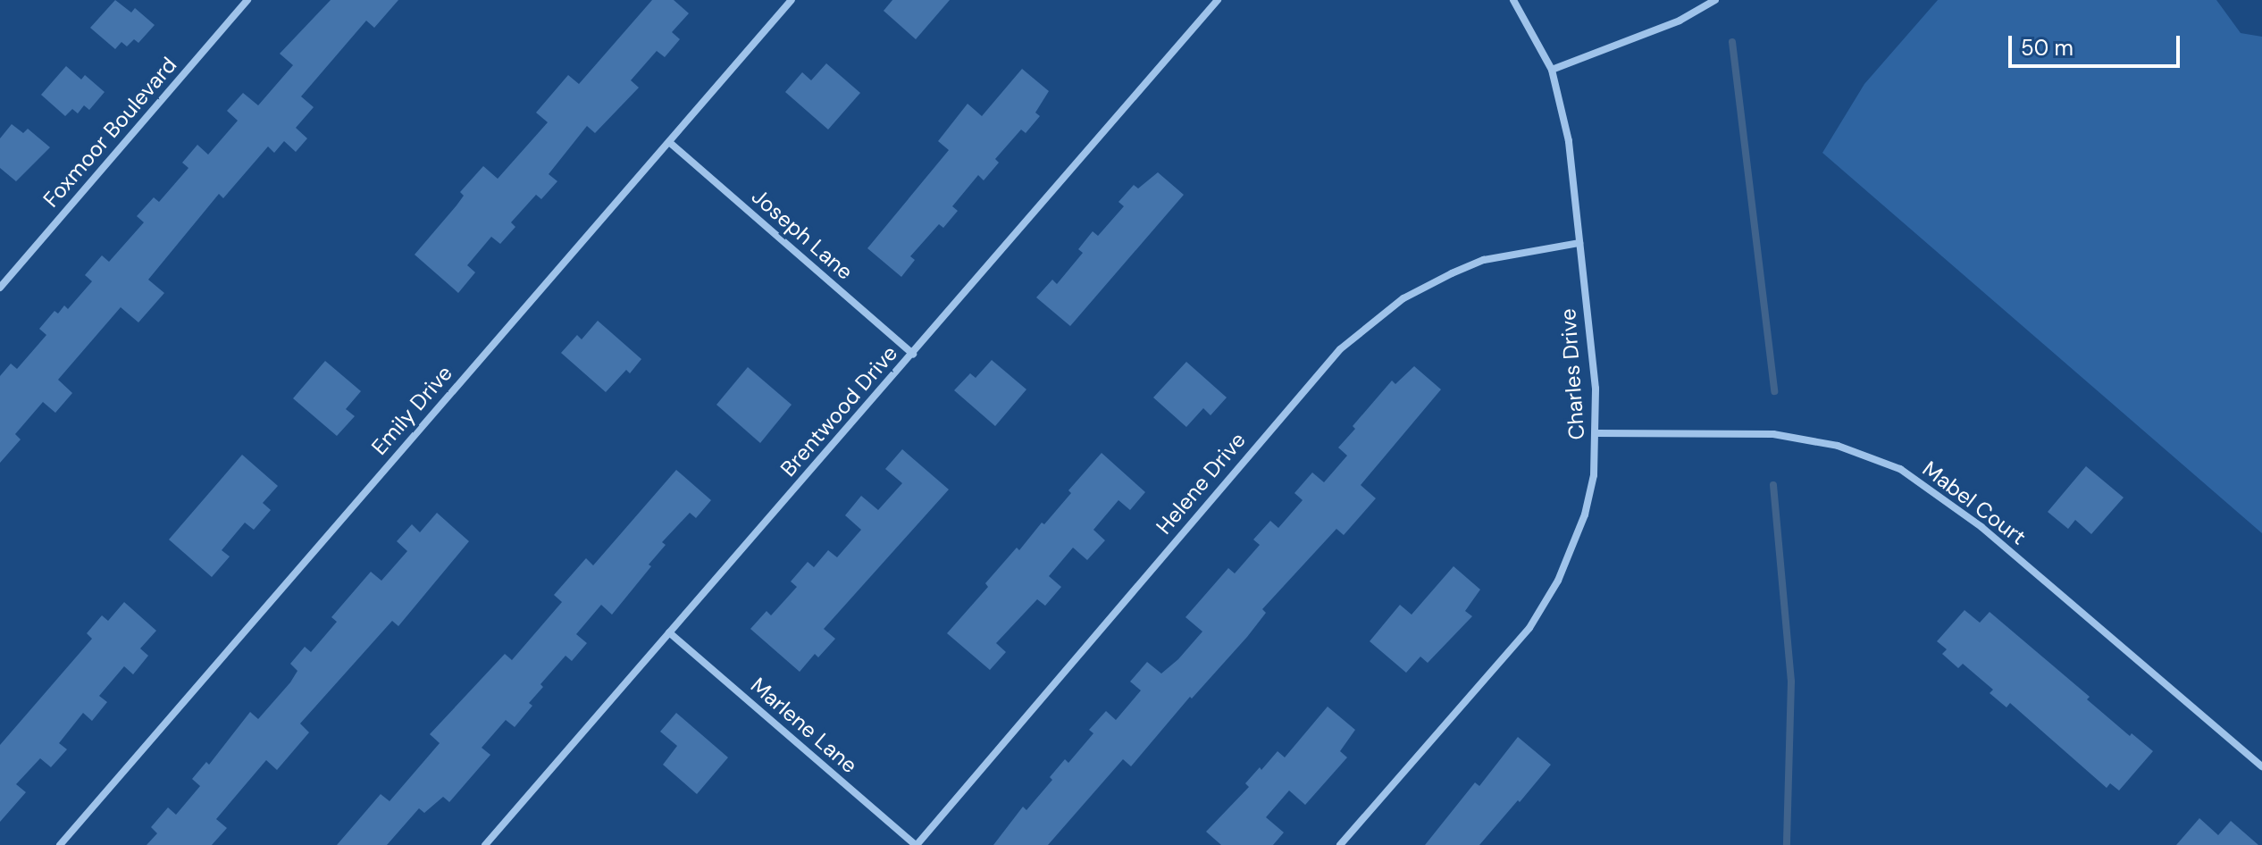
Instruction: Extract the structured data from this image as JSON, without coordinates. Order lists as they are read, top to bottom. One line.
{"streets":{"street":["Foxmoor Boulevard","Joseph Lane","Charles Drive","Emily Drive","Brentwood Drive","Helene Drive","Mabel Court","Marlene Lane"]},"crossings":[["Joseph Lane","Emily Drive"],["Joseph Lane","Brentwood Drive"],["Charles Drive","Helene Drive"],["Charles Drive","Mabel Court"],["Brentwood Drive","Marlene Lane"],["Helene Drive","Marlene Lane"]],"scale_bar":"50 m"}
